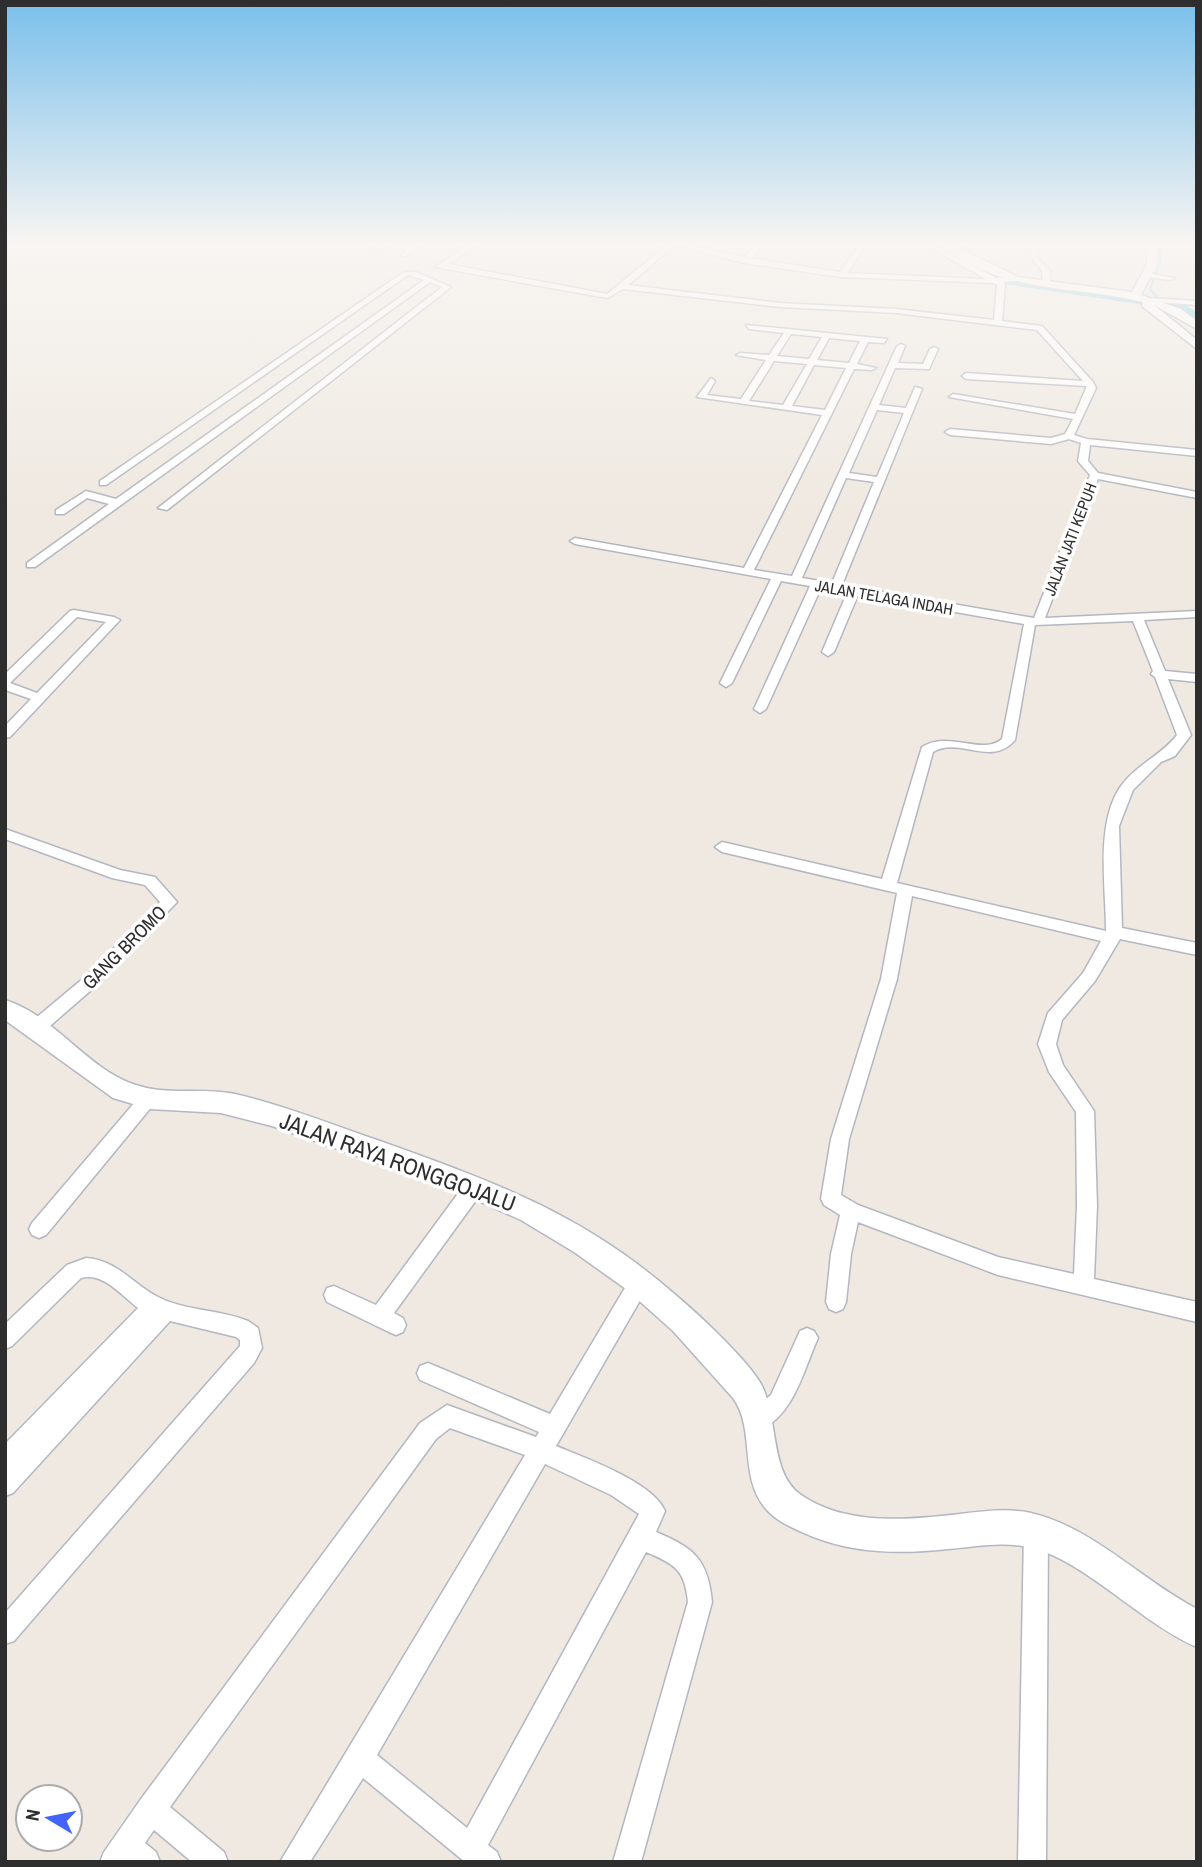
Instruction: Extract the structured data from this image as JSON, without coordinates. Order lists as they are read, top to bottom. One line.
{"streets":{"street":["JALAN JATI KEPUH","JALAN TELAGA INDAH","GANG BROMO","JALAN RAYA RONGGOJALU"]},"crossings":[["JALAN JATI KEPUH","JALAN TELAGA INDAH"],["GANG BROMO","JALAN RAYA RONGGOJALU"]],"north":"left"}
